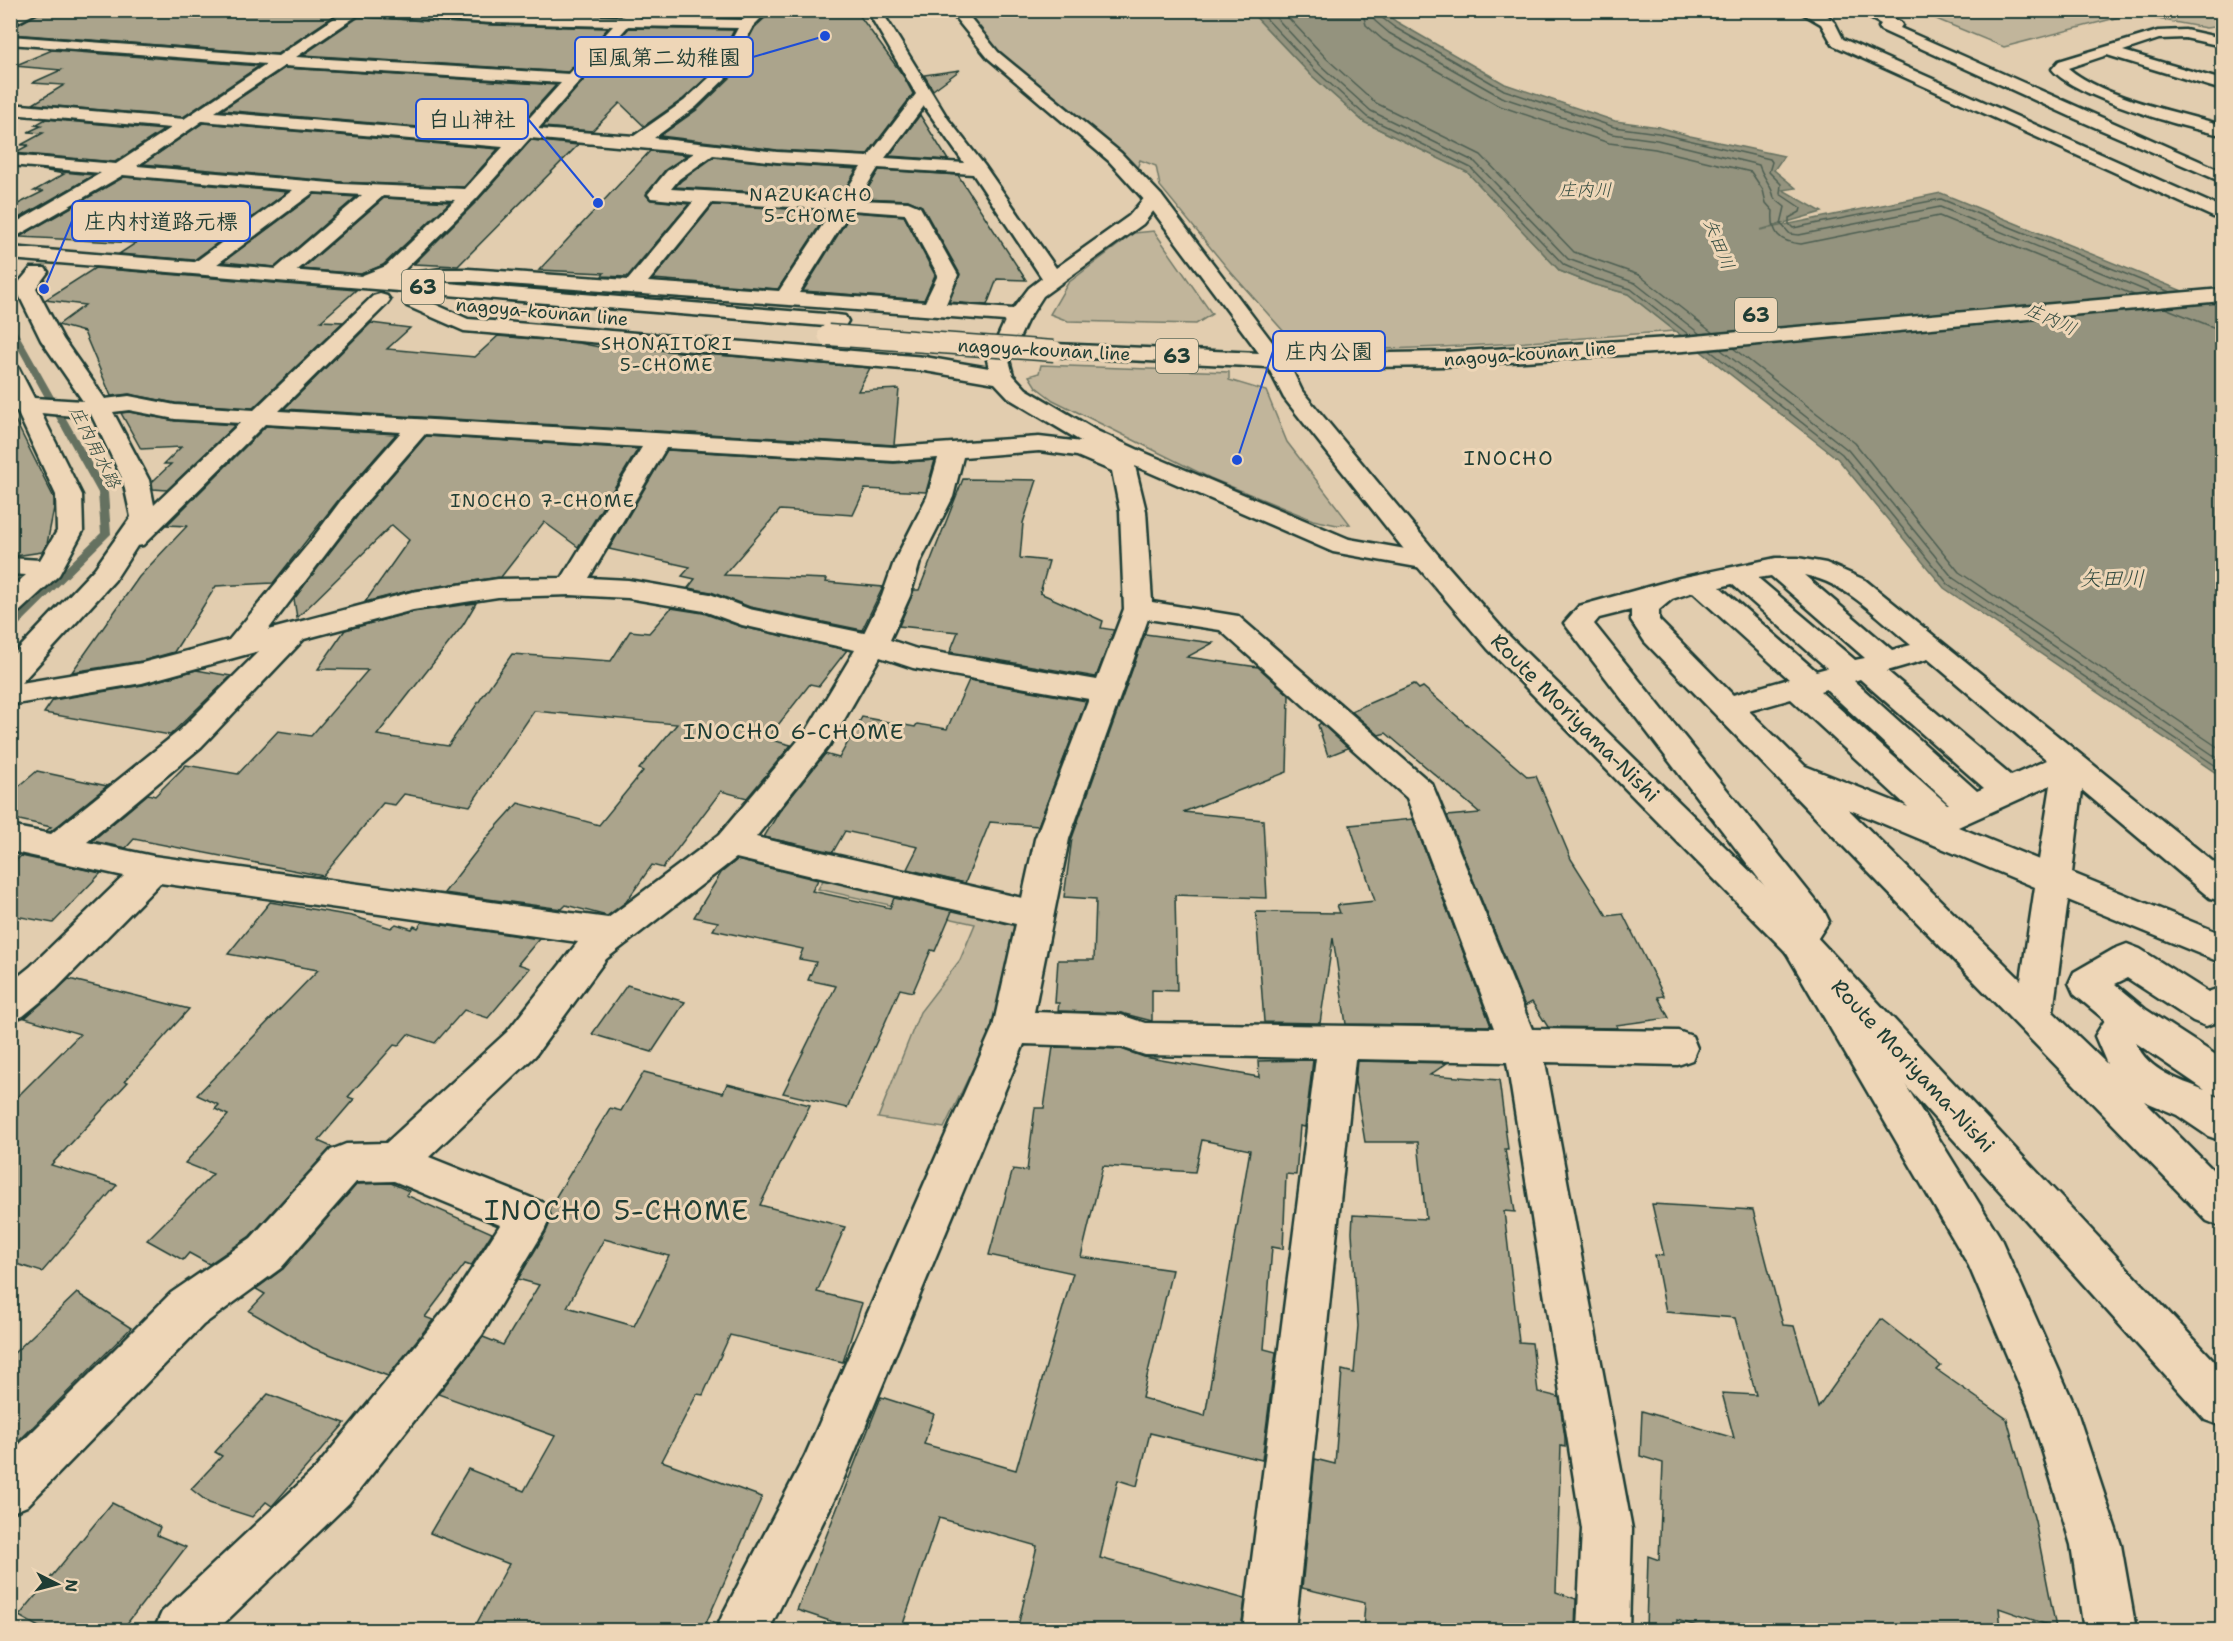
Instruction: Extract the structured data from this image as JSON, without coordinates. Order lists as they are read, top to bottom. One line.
{"streets":{"street":["63","nagoya-kounan line","Route Moriyama-Nishi"]},"crossings":[["nagoya-kounan line","Route Moriyama-Nishi"]],"districts":["NAZUKACHO 5-CHOME","SHONAITORI 5-CHOME","INOCHO","INOCHO 7-CHOME","INOCHO 6-CHOME","INOCHO 5-CHOME"],"water":["庄内川","矢田川","庄内用水路"],"places":["国風第二幼稚園","白山神社","庄内村道路元標","庄内公園"],"north":"right"}
